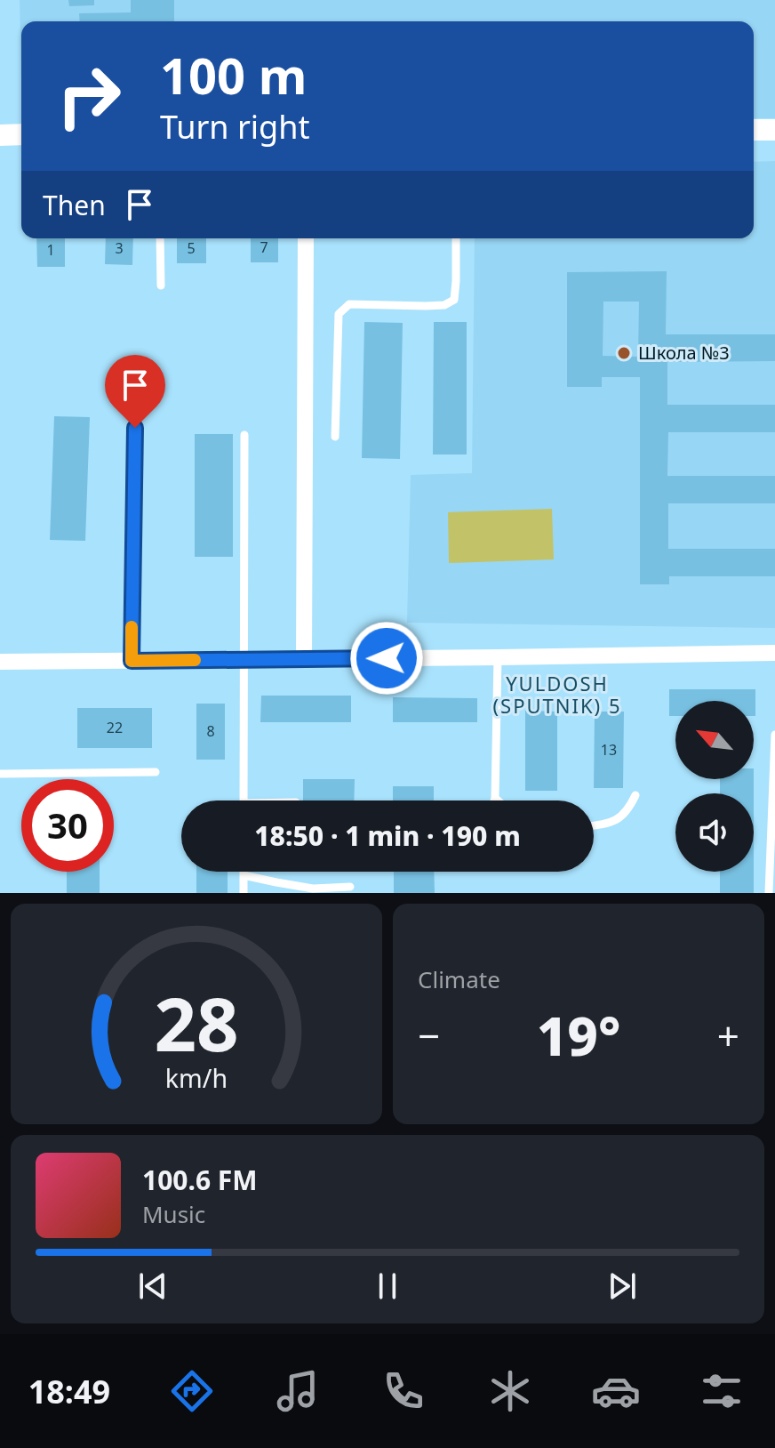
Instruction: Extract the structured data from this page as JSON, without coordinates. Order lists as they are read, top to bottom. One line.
{"districts":["YULDOSH (SPUTNIK) 5"],"places":["Школа №3"],"house_numbers":["7","3","5","1","22","8","13"],"north":"top left","page":{"turn":["100 m","Turn right"],"then":"Then","limit":"30","trip":"18:50 · 1 min · 190 m","tile":"Climate","heat":["−","19°","+"],"song":["100.6 FM","Music"],"tabs":"18:49","gauge":["28","km/h"]}}
